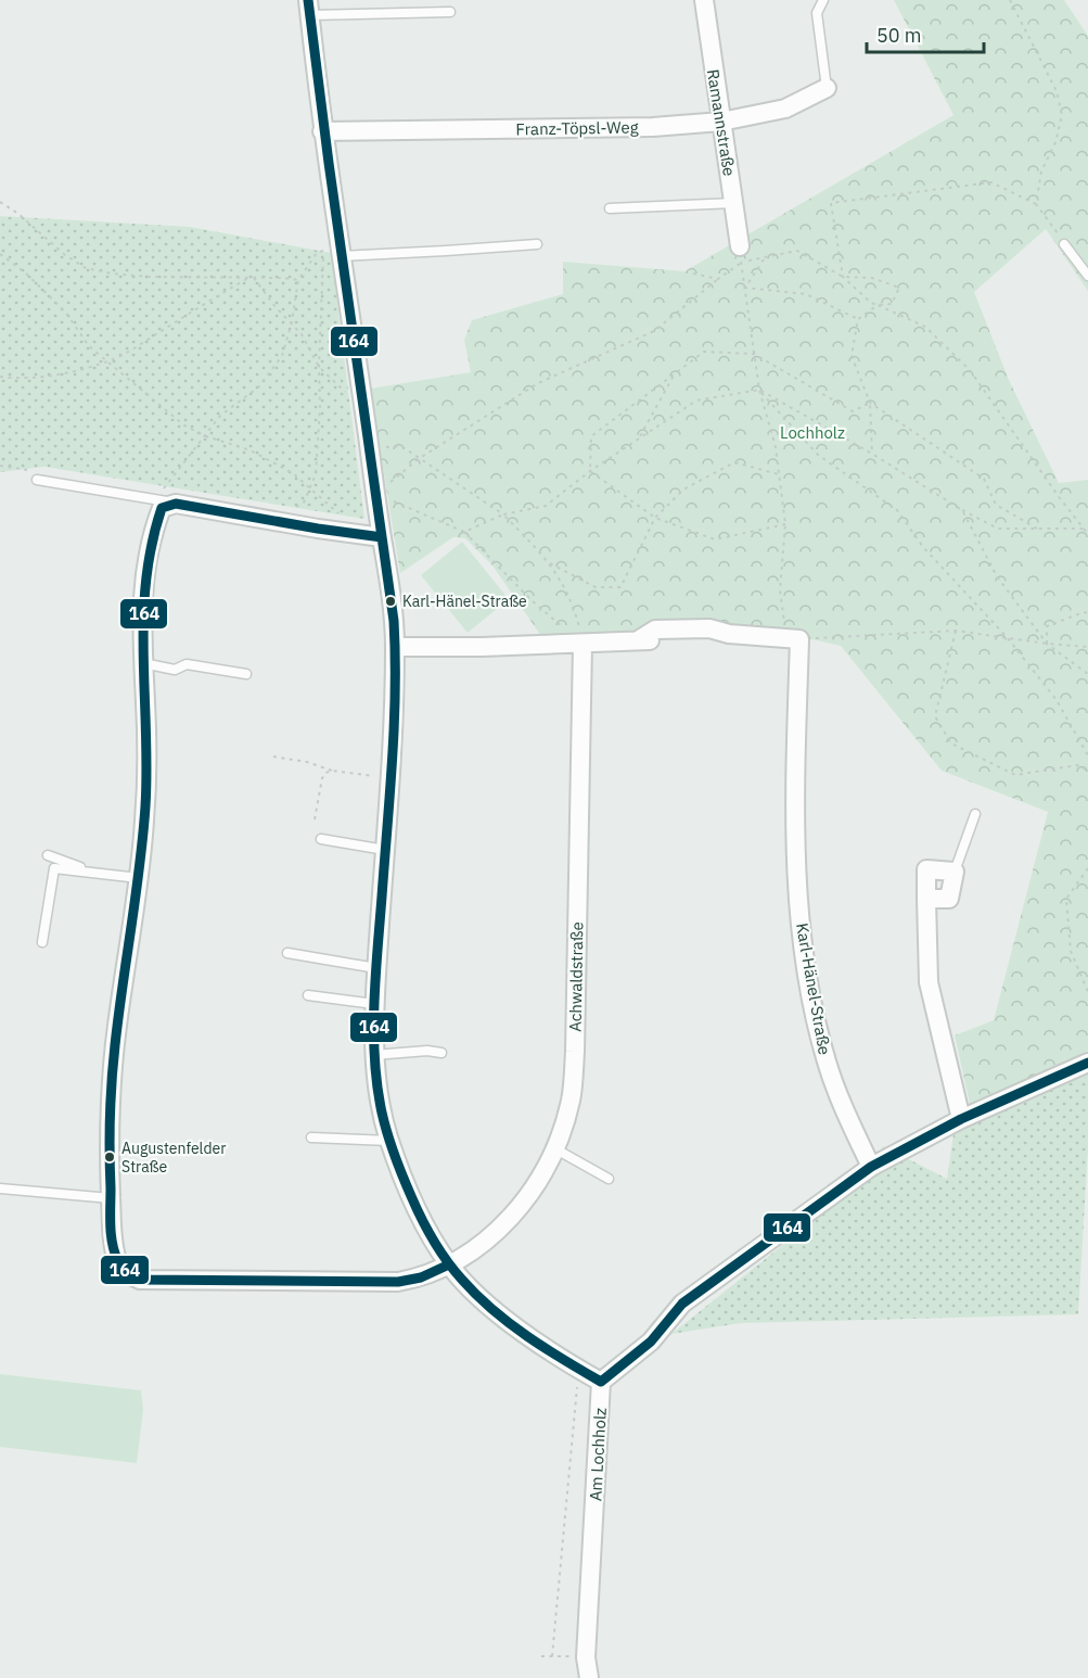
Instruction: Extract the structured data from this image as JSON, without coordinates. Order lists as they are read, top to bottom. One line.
{"streets":{"street":["Ramannstraße","Franz-Töpsl-Weg","Achwaldstraße","Karl-Hänel-Straße","Am Lochholz"]},"crossings":[["Ramannstraße","Franz-Töpsl-Weg"]],"parks":["Lochholz"],"places":["Karl-Hänel-Straße","Augustenfelder Straße"],"lines":["transit line 164"],"scale_bar":"50 m"}
